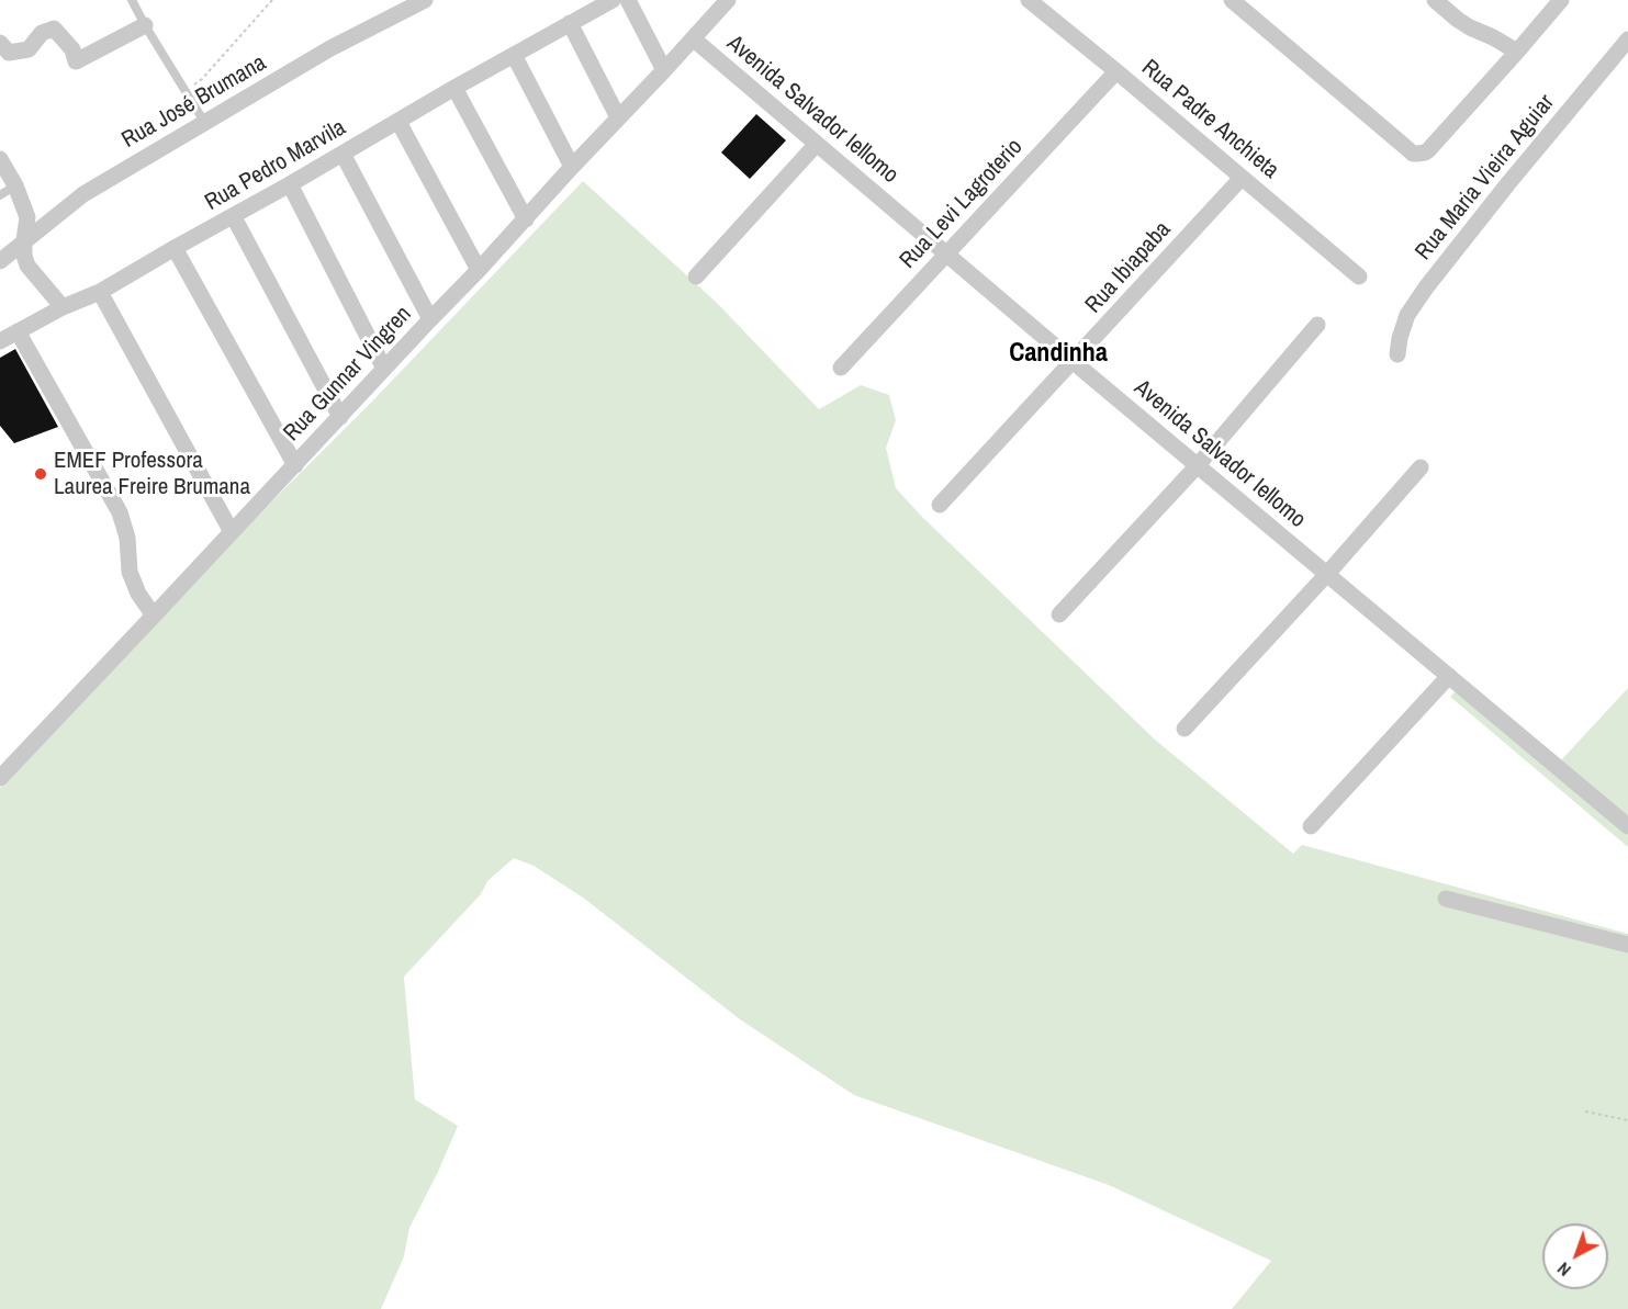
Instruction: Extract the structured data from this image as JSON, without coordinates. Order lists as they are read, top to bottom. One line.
{"streets":{"street":["Rua José Brumana","Avenida Salvador Iellomo","Rua Padre Anchieta","Rua Pedro Marvila","Rua Maria Vieira Aguiar","Rua Levi Lagroterio","Rua Ibiapaba","Rua Gunnar Vingren"]},"crossings":[["Avenida Salvador Iellomo","Rua Levi Lagroterio"],["Avenida Salvador Iellomo","Rua Ibiapaba"],["Avenida Salvador Iellomo","Rua Gunnar Vingren"],["Rua Padre Anchieta","Rua Levi Lagroterio"],["Rua Padre Anchieta","Rua Ibiapaba"]],"districts":["Candinha"],"places":["EMEF Professora Laurea Freire Brumana"],"north":"bottom left"}
